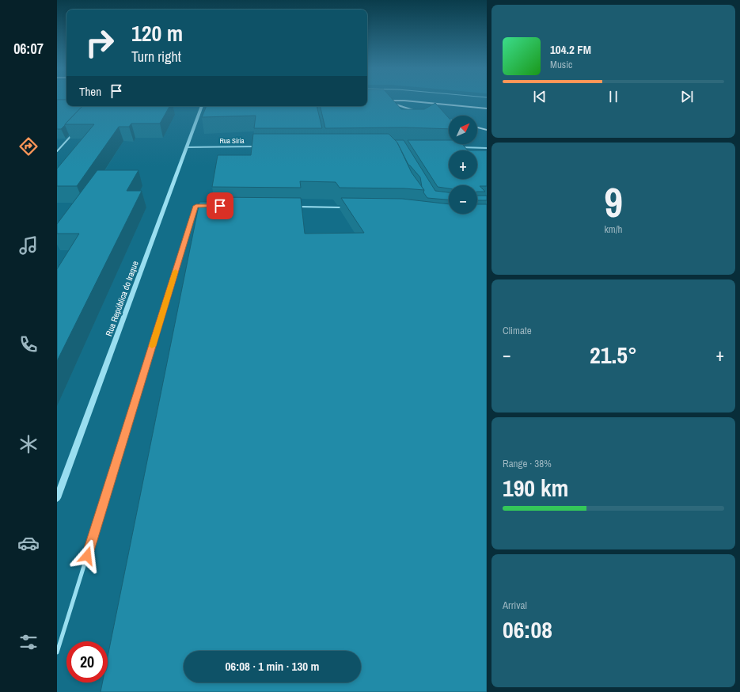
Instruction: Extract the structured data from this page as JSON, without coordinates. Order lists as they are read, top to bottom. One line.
{"streets":{"street":["Rua Síria","Rua República do Iraque"]},"crossings":[["Rua Síria","Rua República do Iraque"]],"north":"top right","page":{"tabs":"06:07","turn":["120 m","Turn right"],"song":["104.2 FM","Music"],"then":"Then","map_buttons":["+","−"],"tile":[["9","km/h"],"Climate",["Range · 38%","190 km"],["Arrival","06:08"]],"heat":["−","21.5°","+"],"limit":"20","trip":"06:08 · 1 min · 130 m"}}
